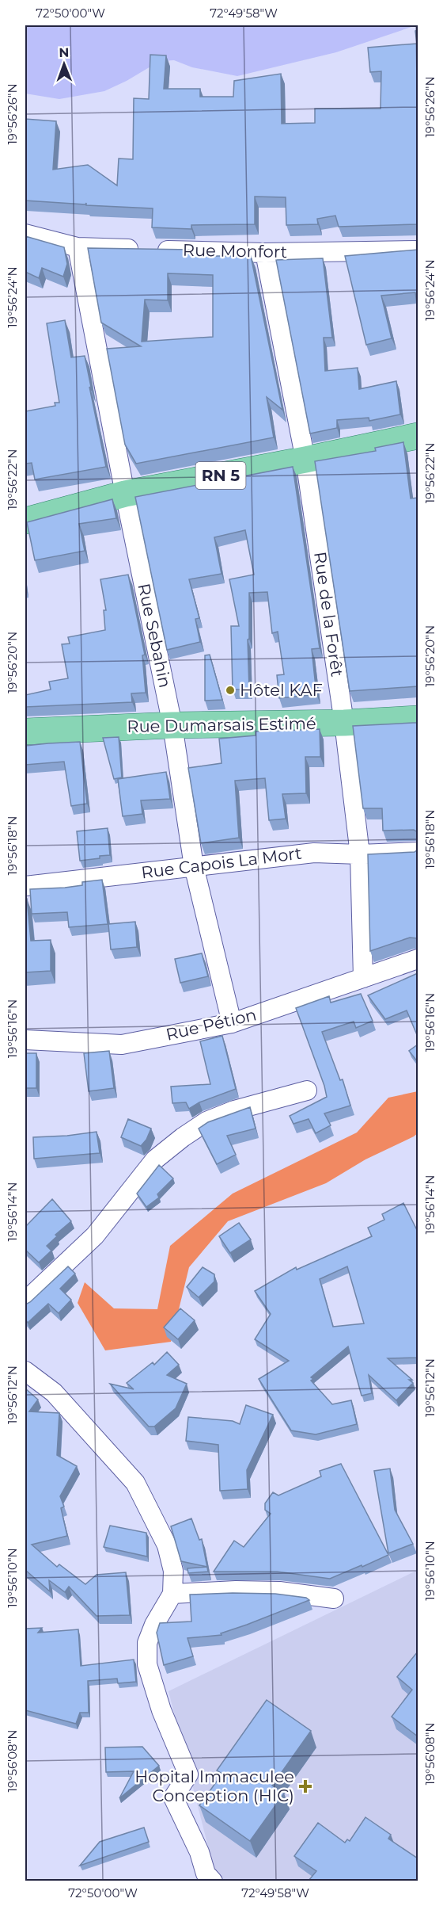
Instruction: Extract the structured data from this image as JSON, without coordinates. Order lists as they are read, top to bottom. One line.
{"streets":{"main road":["RN 5","Rue Dumarsais Estimé"],"street":["Rue Monfort","Rue de la Forêt","Rue Sebahin","Rue Capois La Mort","Rue Pétion"]},"crossings":[["Rue Monfort","Rue de la Forêt"],["Rue Monfort","Rue Sebahin"],["RN 5","Rue de la Forêt"],["RN 5","Rue Sebahin"],["Rue de la Forêt","Rue Dumarsais Estimé"],["Rue de la Forêt","Rue Capois La Mort"],["Rue de la Forêt","Rue Pétion"],["Rue Sebahin","Rue Dumarsais Estimé"],["Rue Sebahin","Rue Capois La Mort"],["Rue Sebahin","Rue Pétion"]],"places":{"other":["Hôtel KAF"],"health":["Hopital Immaculee Conception (HIC)"]},"north":"top","coordinates":["72°50'00\"W","72°49'58\"W","19°56'26\"N","19°56'24\"N","19°56'22\"N","19°56'20\"N","19°56'18\"N","19°56'16\"N","19°56'14\"N","19°56'12\"N","19°56'10\"N","19°56'08\"N"]}
